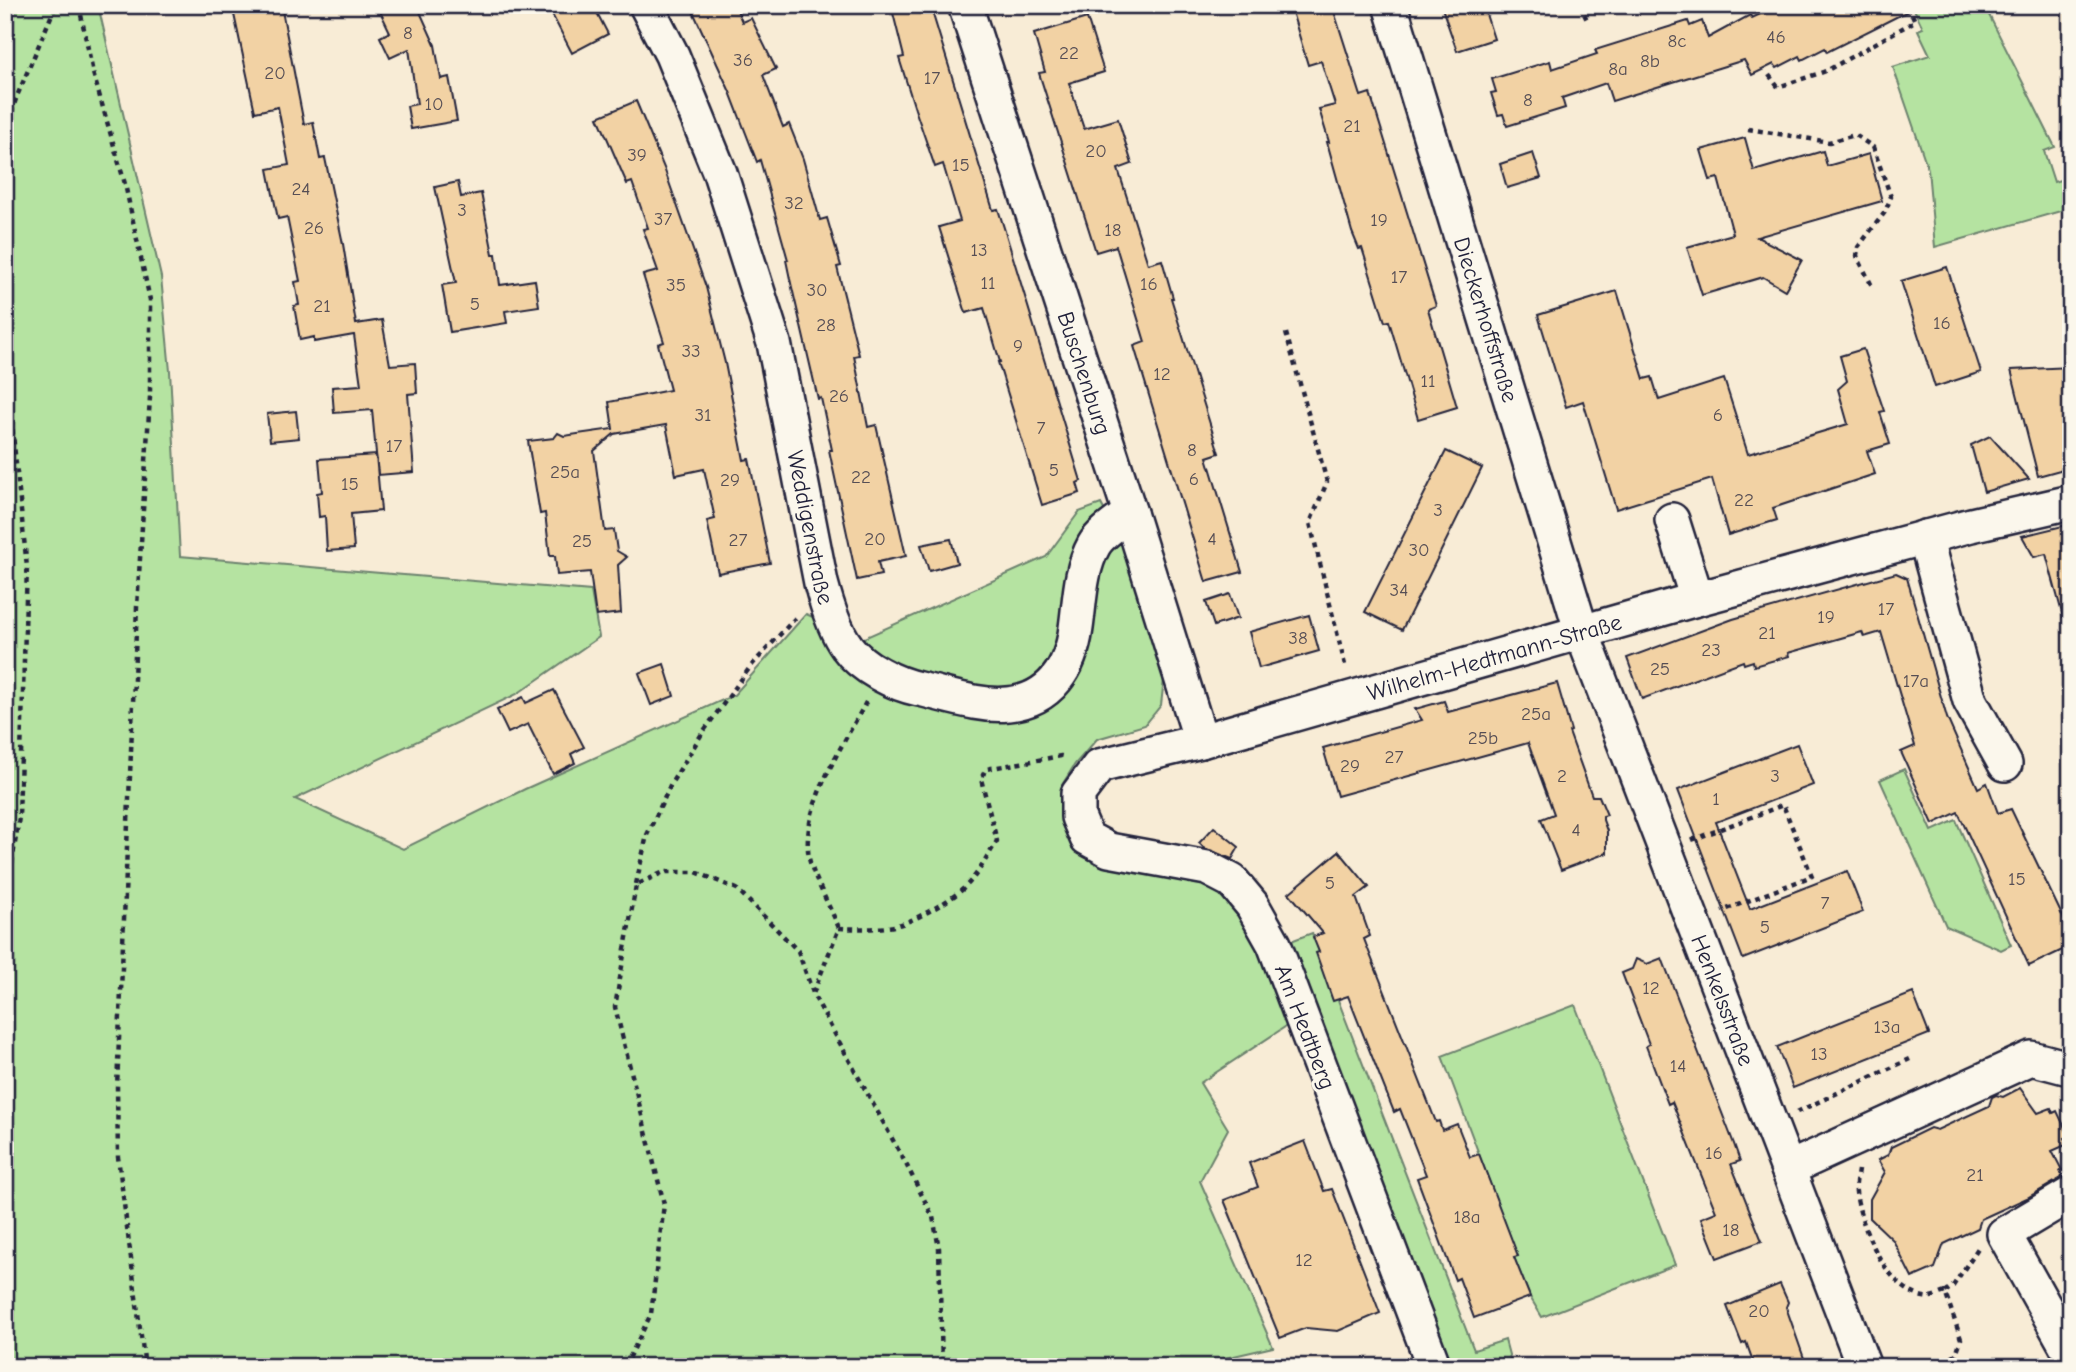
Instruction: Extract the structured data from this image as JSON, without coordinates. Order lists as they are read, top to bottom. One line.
{"streets":{"street":["Dieckerhoffstraße","Buschenburg","Weddigenstraße","Wilhelm-Hedtmann-Straße","Henkelsstraße","Am Hedtberg"]},"crossings":[["Dieckerhoffstraße","Wilhelm-Hedtmann-Straße"],["Dieckerhoffstraße","Henkelsstraße"],["Buschenburg","Weddigenstraße"],["Buschenburg","Wilhelm-Hedtmann-Straße"],["Wilhelm-Hedtmann-Straße","Henkelsstraße"],["Wilhelm-Hedtmann-Straße","Am Hedtberg"]],"house_numbers":["8","46","8c","22","36","8b","8a","20","17","8","10","21","20","39","15","24","32","3","37","19","26","18","13","17","11","16","35","30","5","21","16","28","9","33","12","11","26","31","6","7","17","8","5","25a","22","6","29","15","22","3","20","4","27","25","30","34","17","19","21","38","23","25","17a","25a","25b","27","29","2","3","1","4","15","5","7","5","12","13a","13","14","16","21","18a","18","12","20"]}
